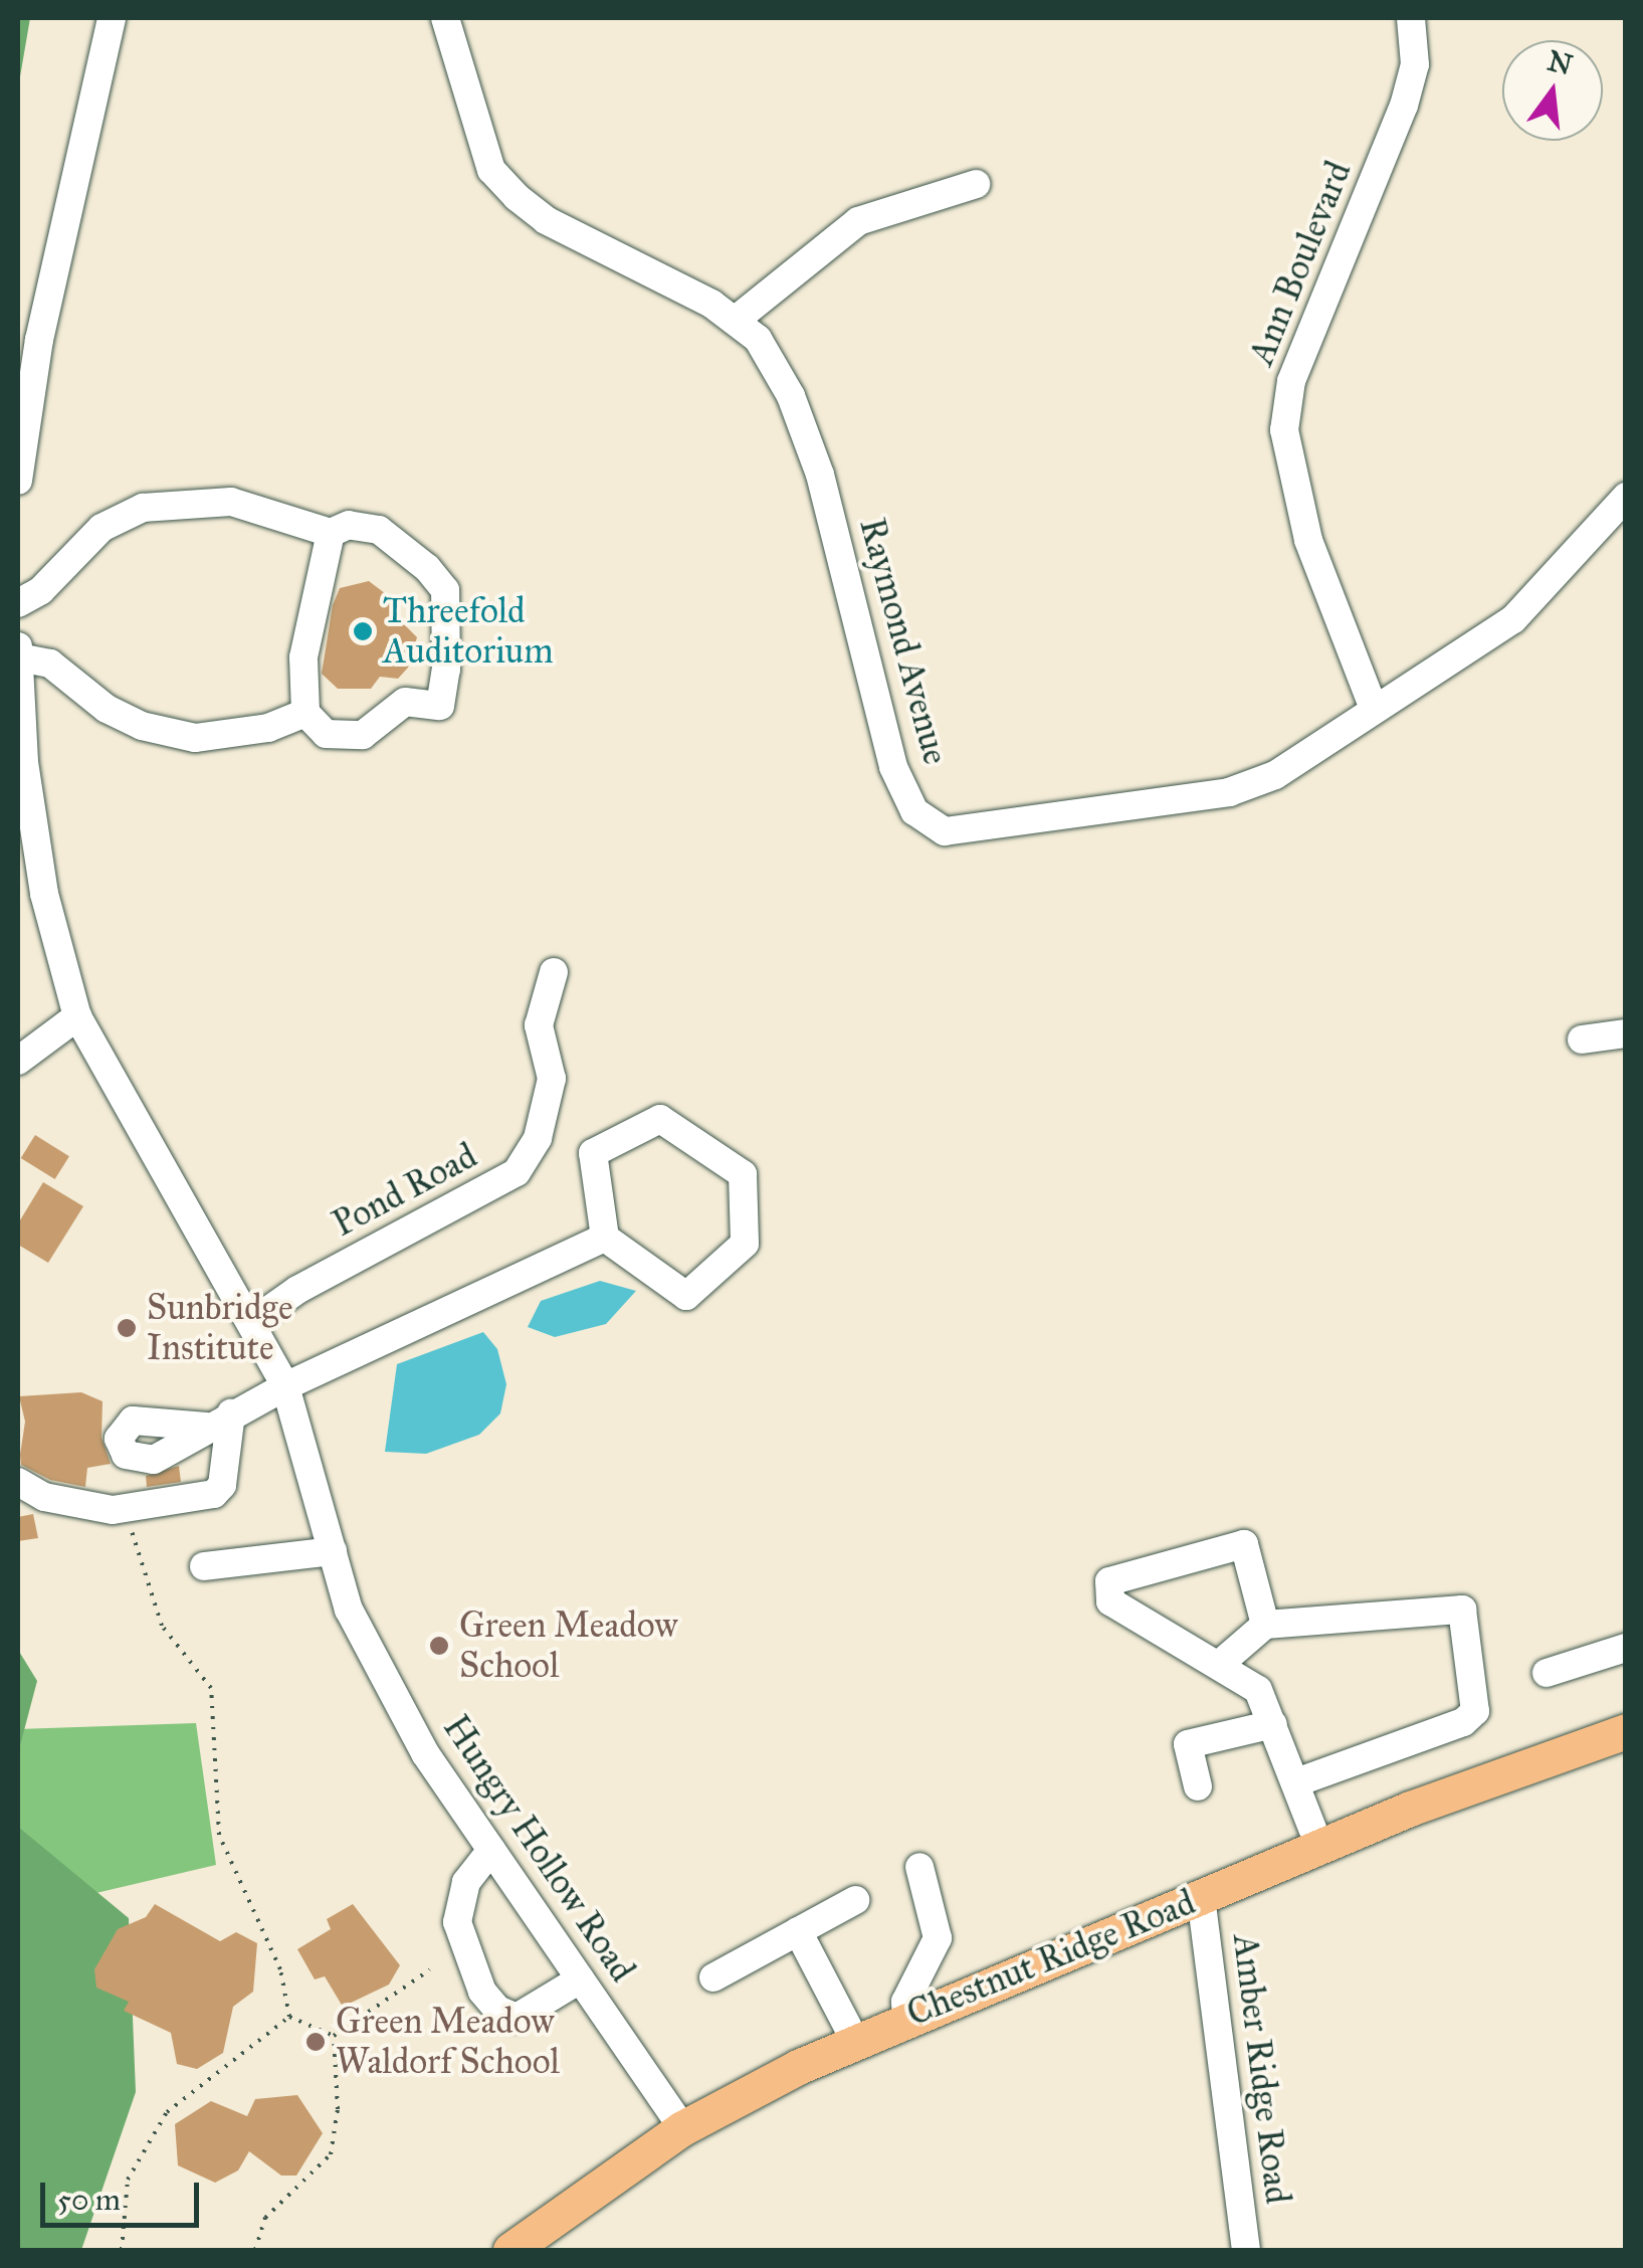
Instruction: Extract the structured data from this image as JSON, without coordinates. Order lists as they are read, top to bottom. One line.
{"streets":{"main road":["Chestnut Ridge Road"],"street":["Ann Boulevard","Raymond Avenue","Pond Road","Hungry Hollow Road","Amber Ridge Road"]},"crossings":[["Ann Boulevard","Raymond Avenue"],["Pond Road","Hungry Hollow Road"],["Hungry Hollow Road","Chestnut Ridge Road"],["Chestnut Ridge Road","Amber Ridge Road"]],"places":["Threefold Auditorium","Sunbridge Institute","Green Meadow School","Green Meadow Waldorf School"],"scale_bar":"50 m","north":"top"}
